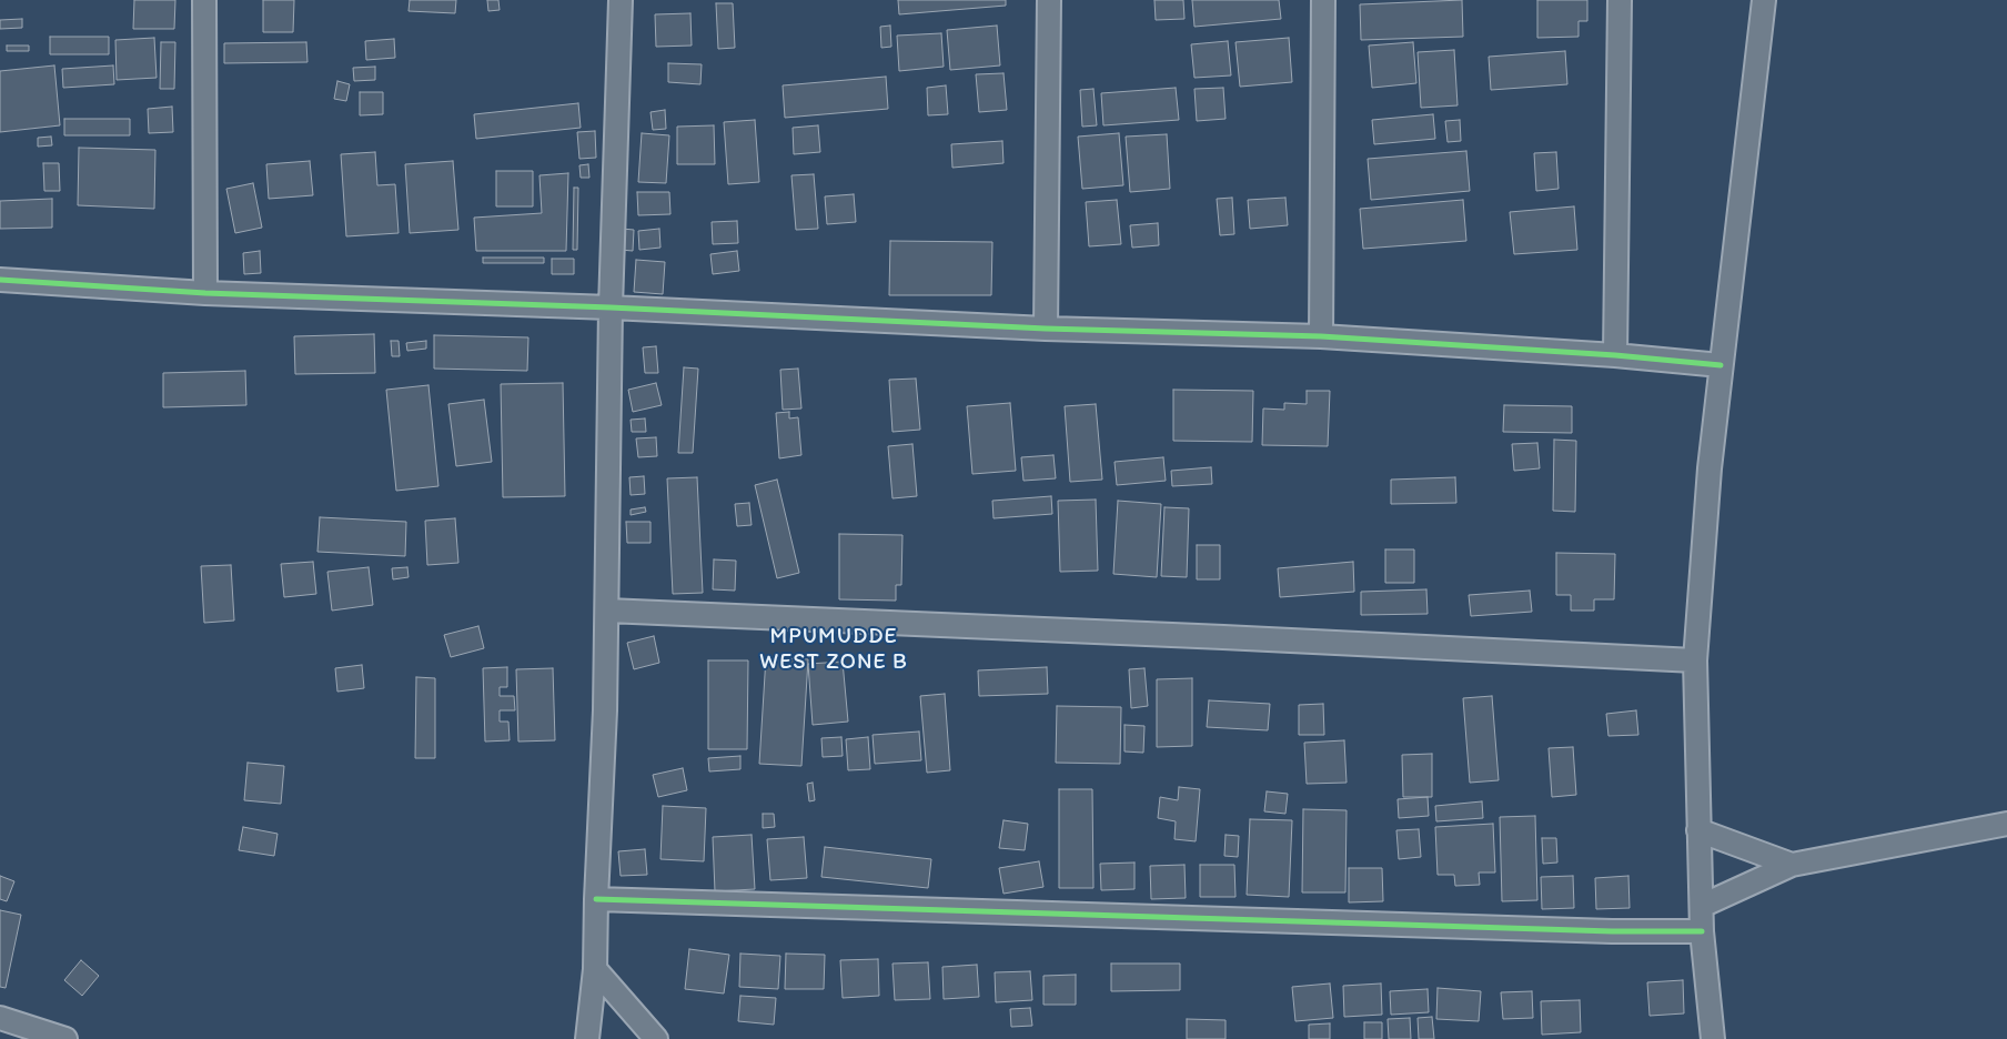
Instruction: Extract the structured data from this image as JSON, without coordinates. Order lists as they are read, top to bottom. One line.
{"districts":["MPUMUDDE WEST ZONE B"]}
